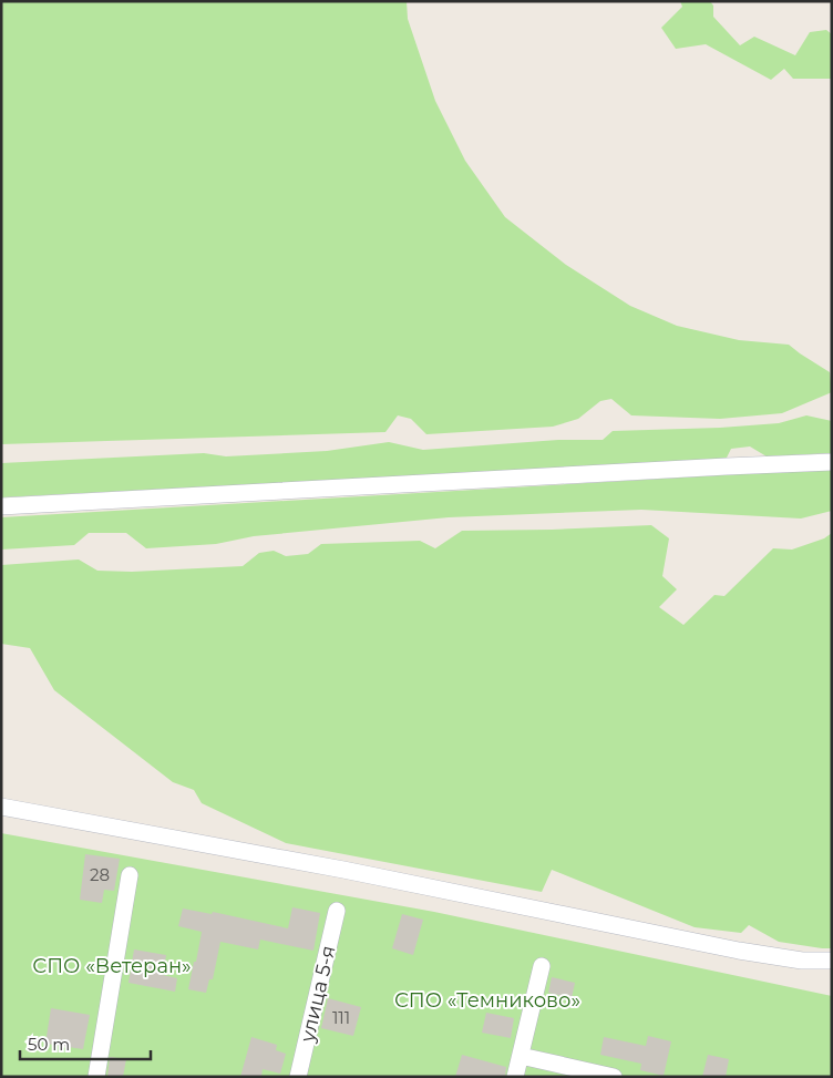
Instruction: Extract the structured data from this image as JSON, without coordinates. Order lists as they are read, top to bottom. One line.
{"streets":{"street":["улица 5-я"]},"parks":["СПО «Ветеран»","СПО «Темниково»"],"house_numbers":["28","111"],"scale_bar":"50 m"}
